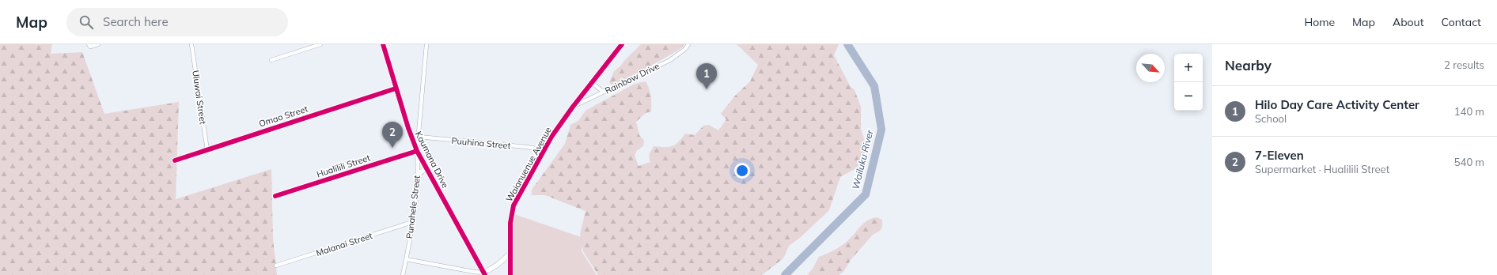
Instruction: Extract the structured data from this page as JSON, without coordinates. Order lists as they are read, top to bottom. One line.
{"streets":{"street":["Rainbow Drive","Uluwai Street","Omao Street","Puuhina Street","Kaumana Drive","Waianuenue Avenue","Hualilili Street","Punahele Street","Malanai Street"]},"crossings":[["Rainbow Drive","Waianuenue Avenue"],["Uluwai Street","Omao Street"],["Omao Street","Kaumana Drive"],["Puuhina Street","Waianuenue Avenue"],["Puuhina Street","Punahele Street"],["Kaumana Drive","Hualilili Street"],["Kaumana Drive","Punahele Street"],["Hualilili Street","Punahele Street"],["Punahele Street","Malanai Street"]],"water":["Wailuku River"],"north":"bottom right","page":{"header":"Map","search":"Search here","nav":["Home","Map","About","Contact"],"heading":["Nearby","2 results"],"map_buttons":["+","−"],"pins":["1","2"],"list":[{"mark":"1","name":"Hilo Day Care Activity Center","note":"School","value":"140 m"},{"mark":"2","name":"7-Eleven","note":"Supermarket · Hualilili Street","value":"540 m"}]}}
